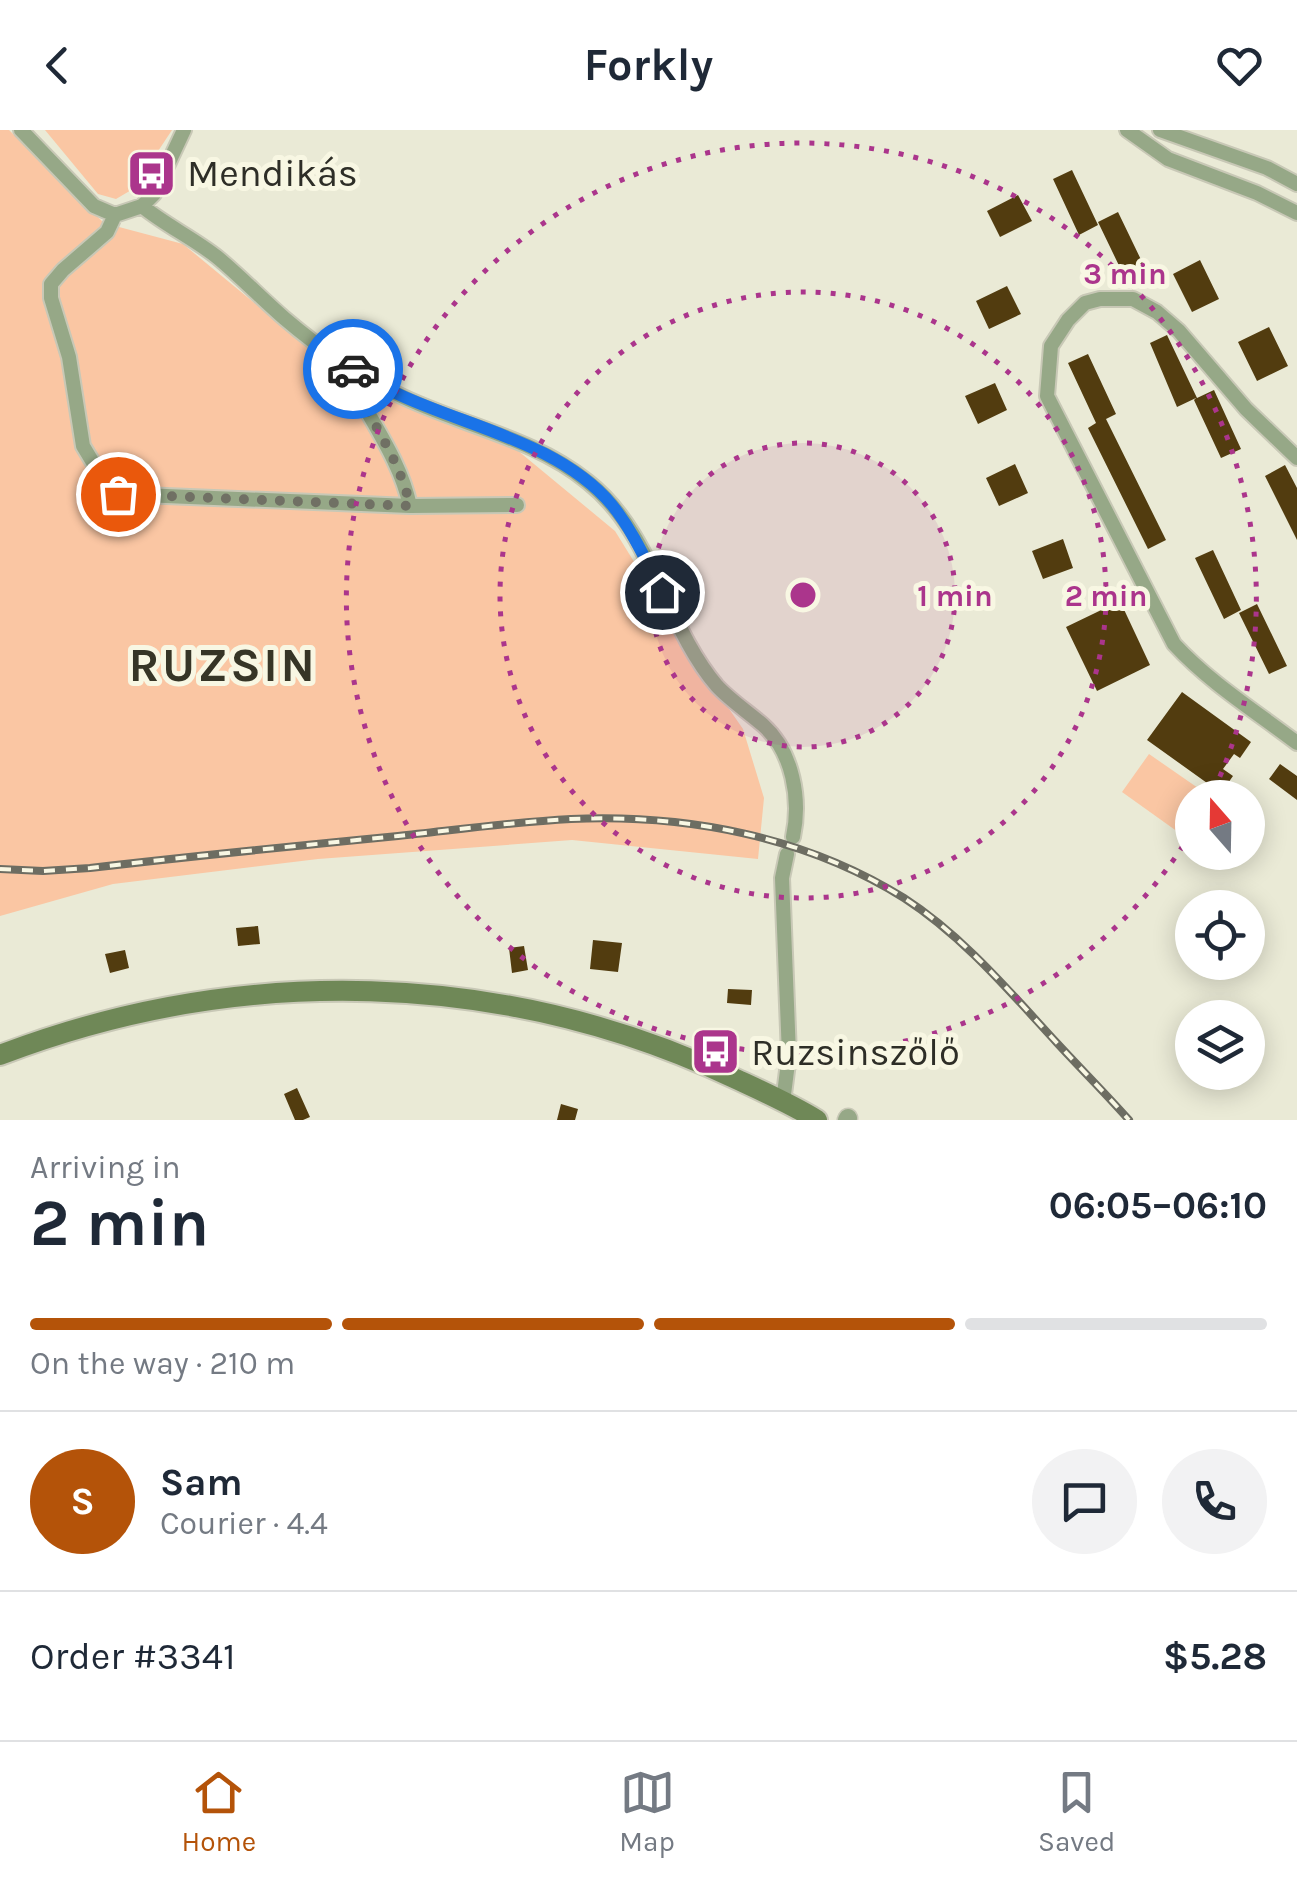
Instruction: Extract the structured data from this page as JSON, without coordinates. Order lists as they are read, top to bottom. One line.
{"districts":["RUZSIN"],"places":{"bus stop":["Mendikás","Ruzsinszőlő"]},"north":"top","page":{"header":"Forkly","heading":["2 min","Arriving in","06:05–06:10"],"panel":["Sam","Courier · 4.4","Order #3341","$5.28"],"bar":"On the way · 210 m","round":"S","tabs":["Home","Map","Saved"]},"rings":["3 min","1 min","2 min"]}
